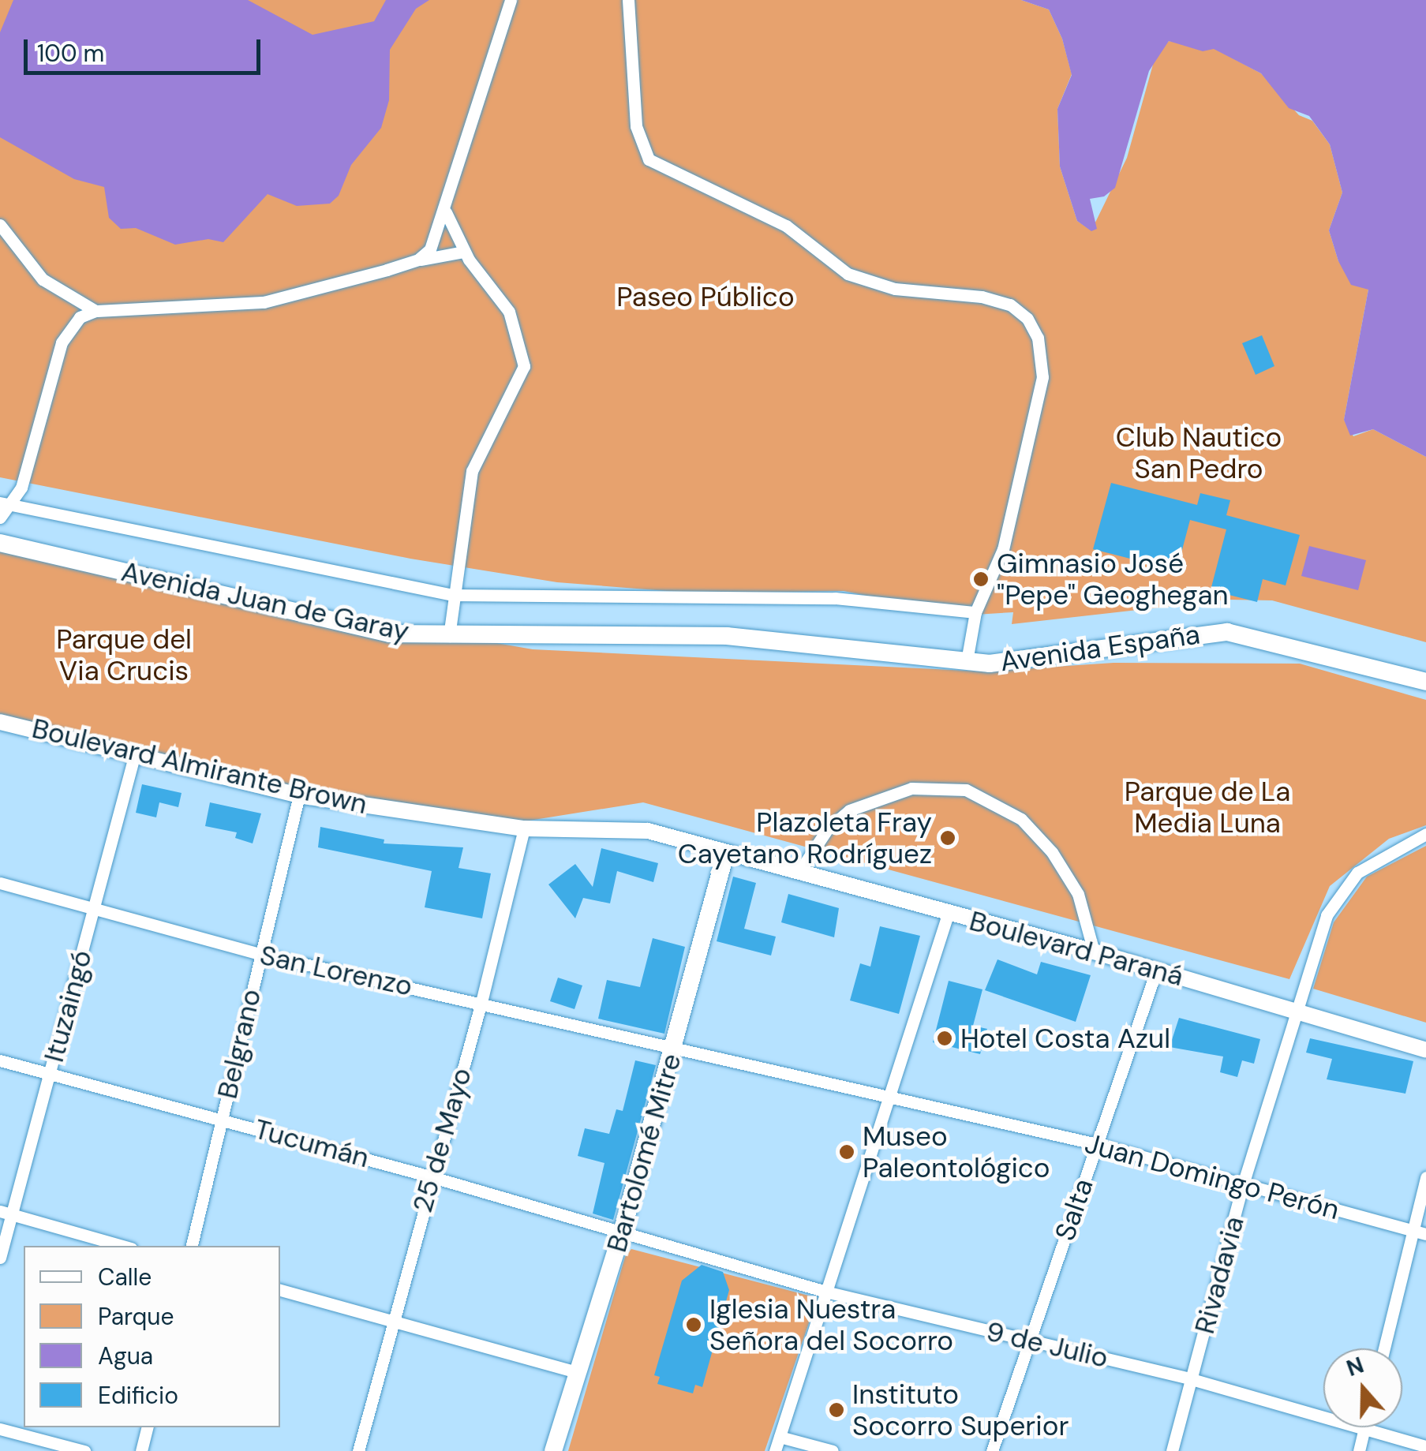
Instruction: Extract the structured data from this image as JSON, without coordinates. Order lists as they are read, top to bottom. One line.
{"streets":{"main road":["Avenida Juan de Garay","Avenida España","Bartolomé Mitre"],"street":["Boulevard Almirante Brown","Boulevard Paraná","San Lorenzo","Ituzaingó","Belgrano","25 de Mayo","Tucumán","Juan Domingo Perón","Salta","Rivadavia","9 de Julio"]},"crossings":[["Avenida Juan de Garay","Avenida España"],["Boulevard Almirante Brown","Boulevard Paraná"],["Boulevard Almirante Brown","Ituzaingó"],["Boulevard Almirante Brown","Belgrano"],["Boulevard Almirante Brown","25 de Mayo"],["Boulevard Almirante Brown","Bartolomé Mitre"],["Boulevard Paraná","Bartolomé Mitre"],["Boulevard Paraná","Salta"],["Boulevard Paraná","Rivadavia"],["San Lorenzo","Ituzaingó"],["San Lorenzo","Belgrano"],["San Lorenzo","25 de Mayo"],["San Lorenzo","Bartolomé Mitre"],["San Lorenzo","Juan Domingo Perón"],["Ituzaingó","Tucumán"],["Belgrano","Tucumán"],["25 de Mayo","Tucumán"],["Tucumán","Bartolomé Mitre"],["Tucumán","9 de Julio"],["Bartolomé Mitre","Juan Domingo Perón"],["Bartolomé Mitre","9 de Julio"],["Juan Domingo Perón","Salta"],["Juan Domingo Perón","Rivadavia"],["Salta","9 de Julio"],["Rivadavia","9 de Julio"]],"parks":["Paseo Público","Club Nautico San Pedro","Parque del Via Crucis","Parque de La Media Luna"],"places":["Gimnasio José \"Pepe\" Geoghegan","Plazoleta Fray Cayetano Rodríguez","Hotel Costa Azul","Museo Paleontológico","Iglesia Nuestra Señora del Socorro","Instituto Socorro Superior"],"legend":["Calle","Parque","Agua","Edificio"],"scale_bar":"100 m","north":"top"}
